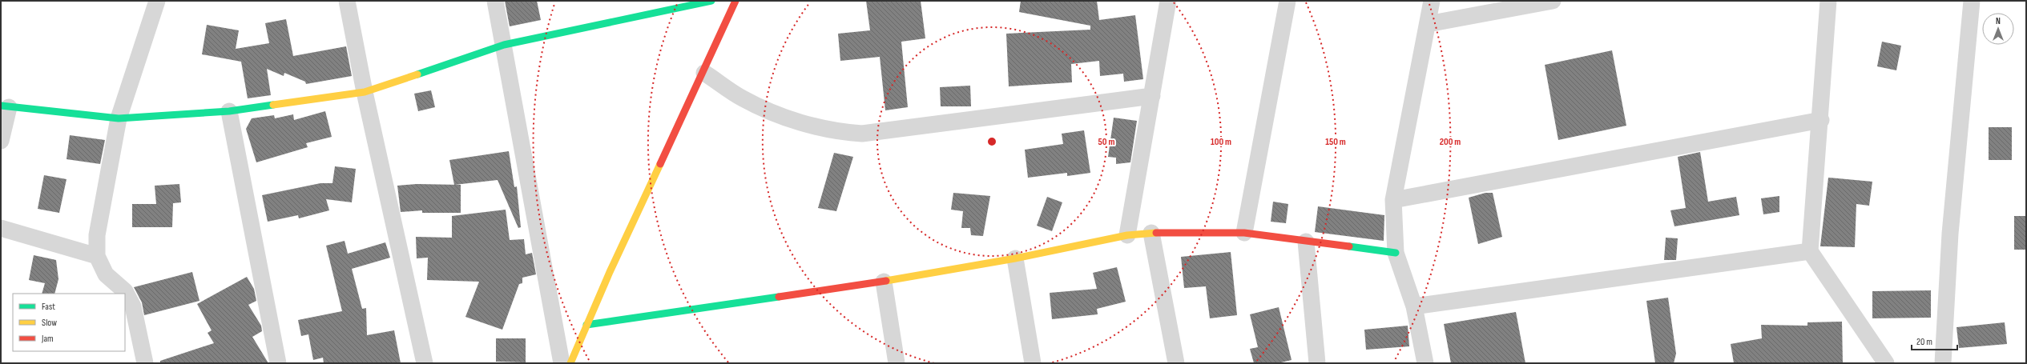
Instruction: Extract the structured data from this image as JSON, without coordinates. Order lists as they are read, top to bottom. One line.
{"legend":["Fast","Slow","Jam"],"scale_bar":"20 m","north":"top","rings":["50 m","100 m","150 m","200 m"]}
